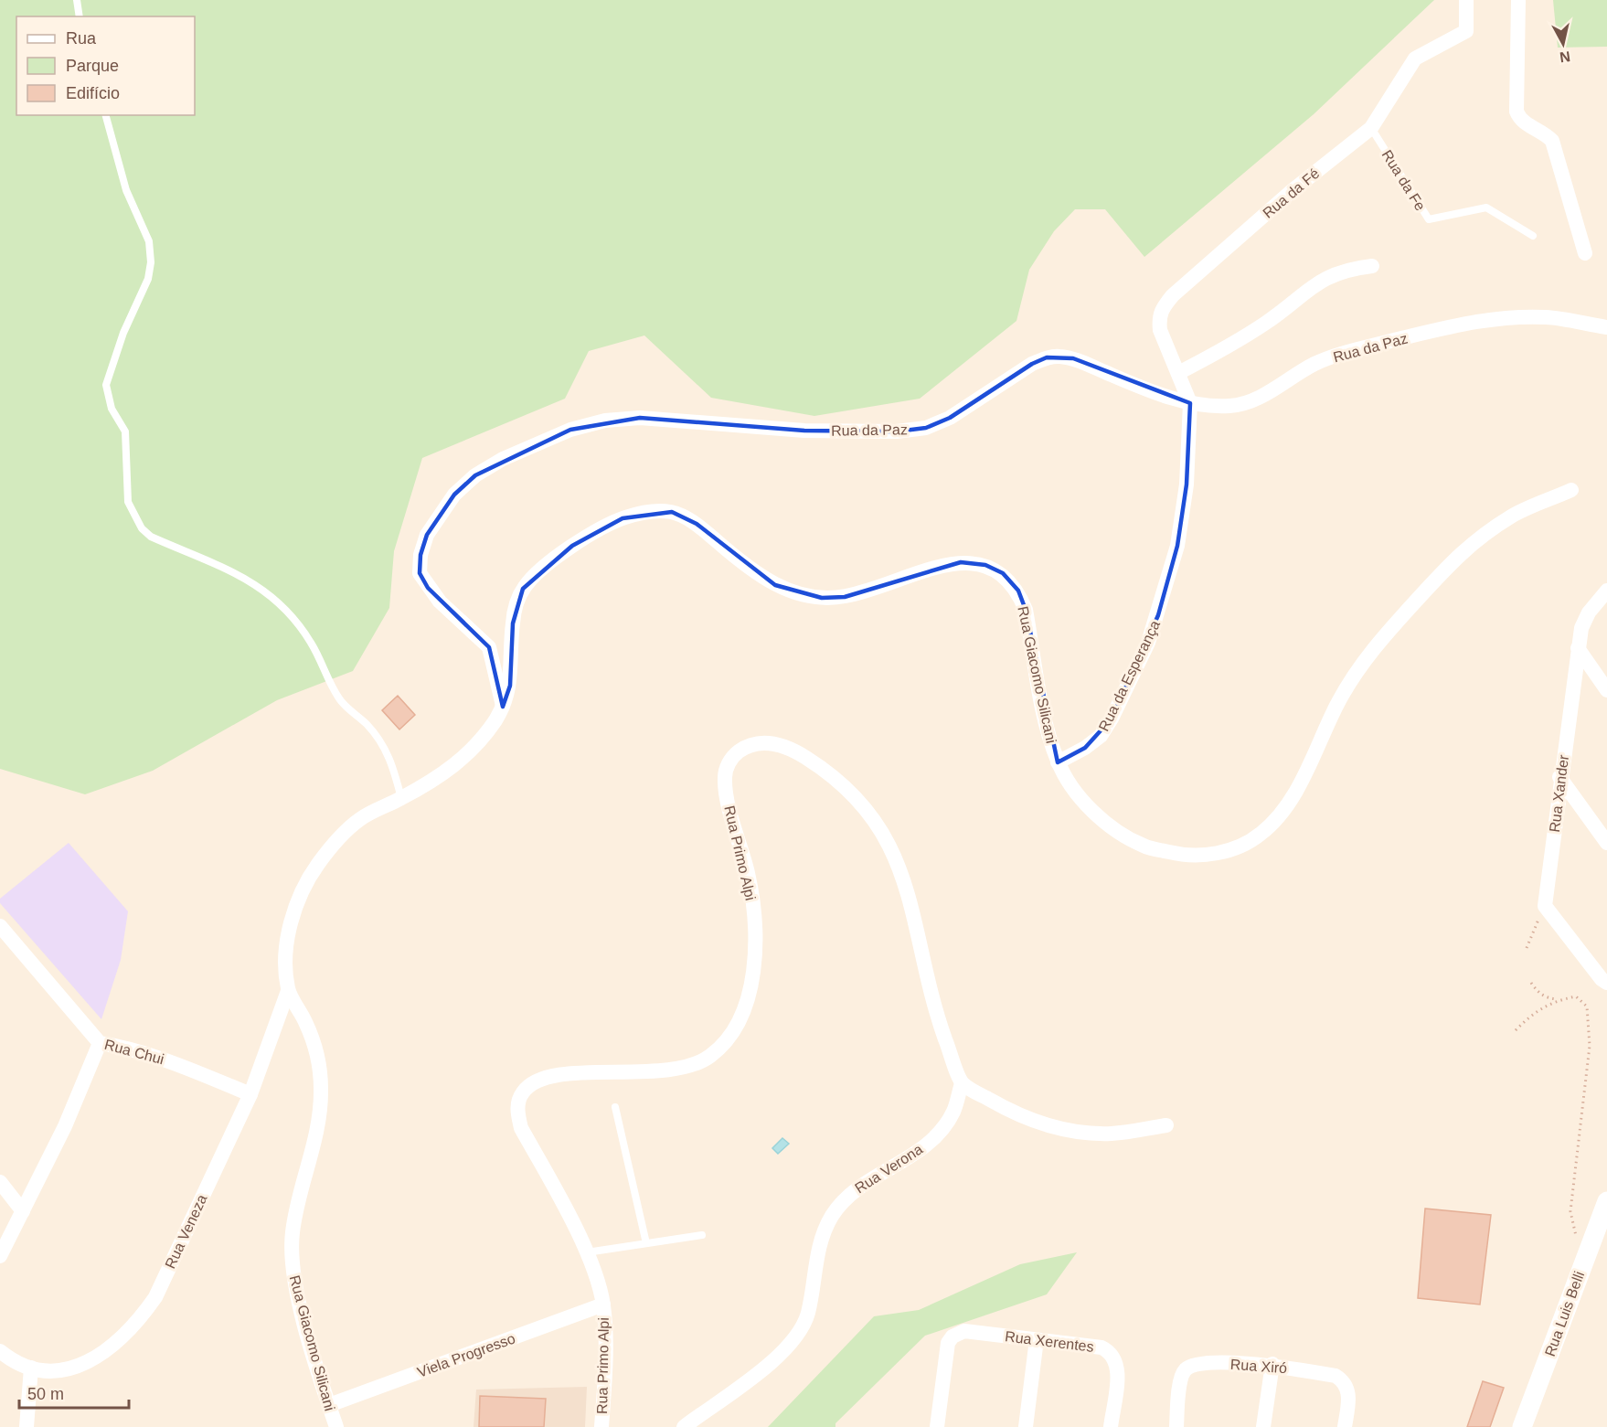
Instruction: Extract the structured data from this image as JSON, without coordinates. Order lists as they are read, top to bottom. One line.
{"streets":{"street":["Rua da Fé","Rua da Paz","Rua Giacomo Silicani","Rua da Esperança","Rua Xander","Rua Primo Alpi","Rua Chui","Rua Verona","Rua Veneza","Rua Luis Belli","Rua Xerentes","Viela Progresso","Rua Xiró"],"lane":["Rua da Fe"]},"crossings":[["Rua da Fe","Rua da Fé"],["Rua da Fé","Rua da Paz"],["Rua da Fé","Rua da Esperança"],["Rua da Paz","Rua Giacomo Silicani"],["Rua da Paz","Rua da Esperança"],["Rua Giacomo Silicani","Rua da Esperança"],["Rua Giacomo Silicani","Rua Veneza"],["Rua Giacomo Silicani","Viela Progresso"],["Rua Primo Alpi","Rua Verona"],["Rua Primo Alpi","Viela Progresso"],["Rua Chui","Rua Veneza"]],"legend":["Rua","Parque","Edifício"],"scale_bar":"50 m","north":"bottom"}
